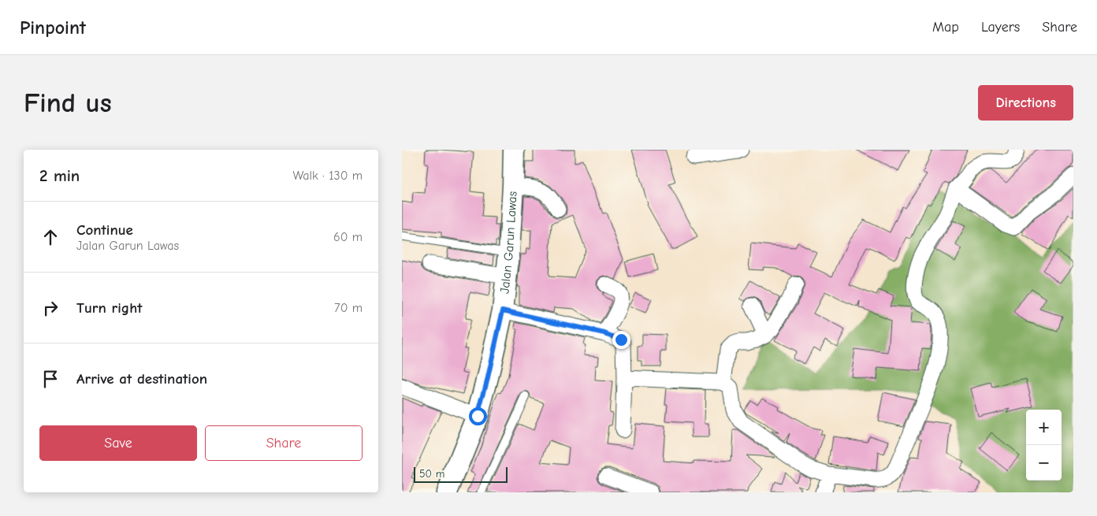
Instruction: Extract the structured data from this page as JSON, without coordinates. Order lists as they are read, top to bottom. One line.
{"streets":{"main road":["Jalan Garun Lawas"]},"scale_bar":"50 m","page":{"header":"Pinpoint","nav":["Map","Layers","Share"],"buttons":["Directions",["Save","Share"]],"title":"Find us","heading":["2 min","Walk · 130 m"],"list":[["Continue","Jalan Garun Lawas","60 m"],["Turn right","70 m"],"Arrive at destination"],"map_buttons":["+","−"],"scale":"50 m"}}
